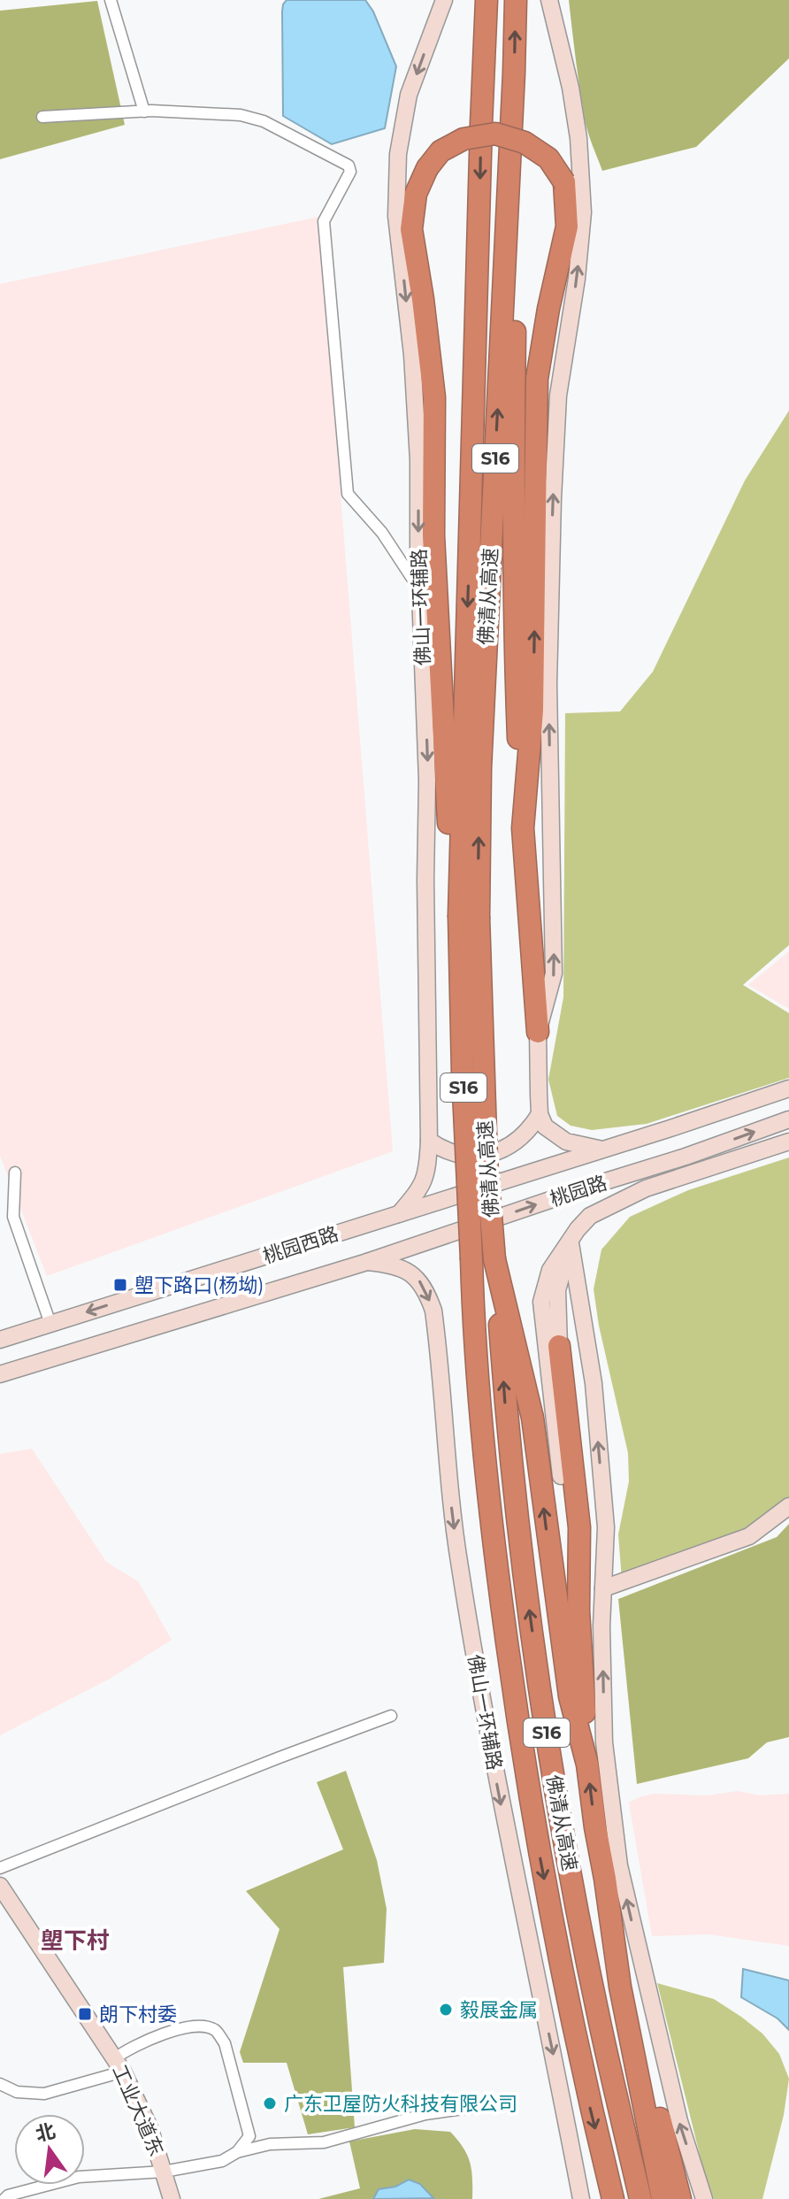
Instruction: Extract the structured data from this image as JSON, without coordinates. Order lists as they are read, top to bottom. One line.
{"streets":{"highway":["S16","佛清从高速"],"main road":["佛山一环辅路","桃园路","桃园西路","工业大道东"]},"crossings":[["佛山一环辅路","桃园路"],["佛山一环辅路","桃园西路"],["桃园路","桃园西路"]],"districts":["塱下村"],"places":{"transit":["塱下路口(杨坳)","朗下村委"],"other":["毅展金属","广东卫屋防火科技有限公司"]},"north":"top"}
